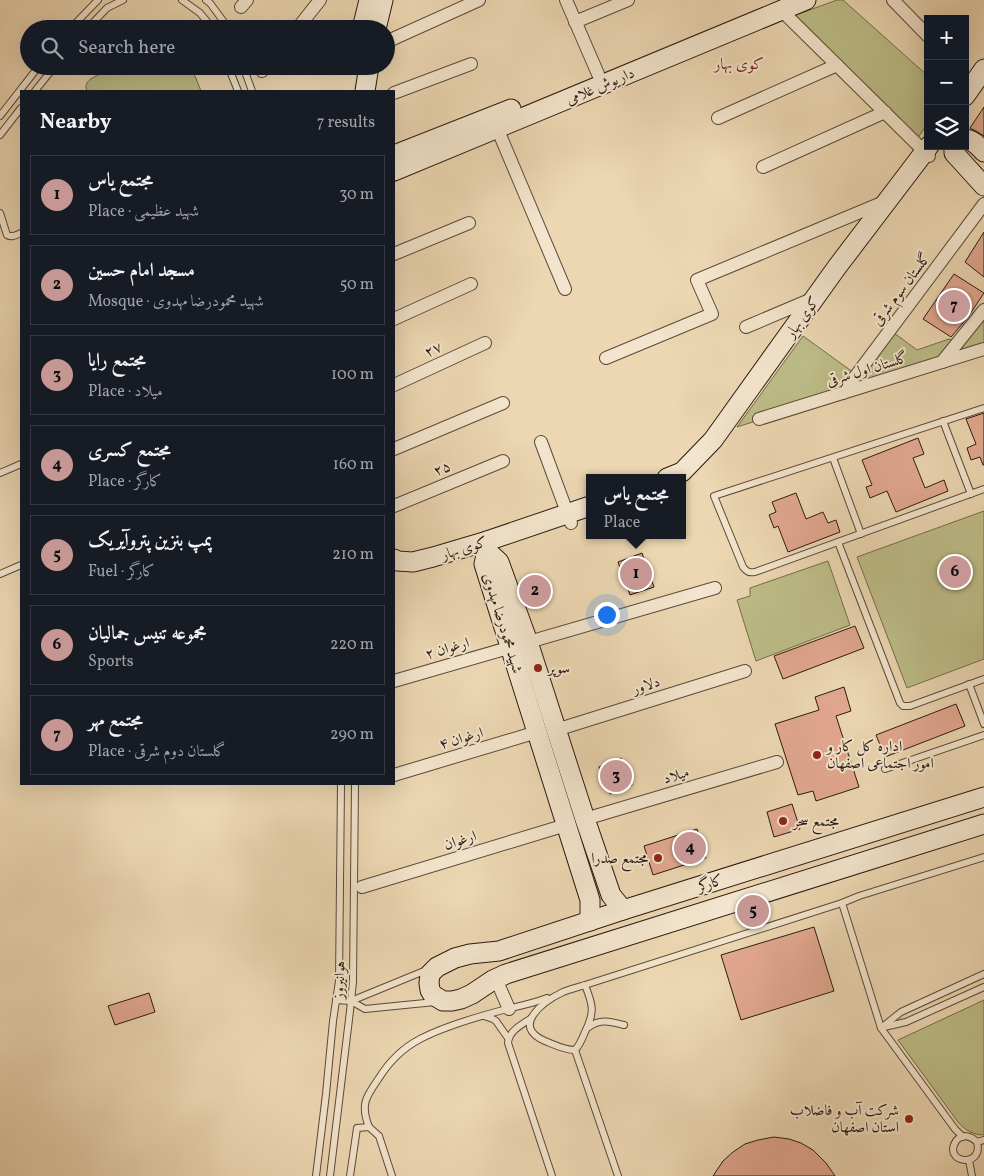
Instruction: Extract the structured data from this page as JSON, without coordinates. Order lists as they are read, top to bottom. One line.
{"streets":{"street":["داریوش غلامی","گلستان سوم شرقی","کوی بهار","۲۷","گلستان اول شرقی","۲۵","شهید محمودرضا مهدوی","ارغوان ۲","دلاور","ارغوان ۴","میلاد","ارغوان","کارگر"],"lane":["هوانیروز"]},"crossings":[["گلستان سوم شرقی","گلستان اول شرقی"],["کوی بهار","شهید محمودرضا مهدوی"],["شهید محمودرضا مهدوی","ارغوان ۲"],["شهید محمودرضا مهدوی","دلاور"],["شهید محمودرضا مهدوی","ارغوان ۴"],["شهید محمودرضا مهدوی","میلاد"],["شهید محمودرضا مهدوی","ارغوان"],["شهید محمودرضا مهدوی","کارگر"]],"districts":["کوی بهار"],"places":["سوپر","اداره کل کار و امور اجتماعی اصفهان","مجتمع سحر","مجتمع صدرا","شرکت آب و فاضلاب استان اصفهان"],"page":{"map_buttons":["+","−"],"search":"Search here","heading":["Nearby","7 results"],"list":[{"mark":"1","name":"مجتمع یاس","note":"Place · شهید عظیمی","value":"30 m"},{"mark":"2","name":"مسجد امام حسین","note":"Mosque · شهید محمودرضا مهدوی","value":"50 m"},{"mark":"3","name":"مجتمع رایا","note":"Place · میلاد","value":"100 m"},{"mark":"4","name":"مجتمع کسری","note":"Place · کارگر","value":"160 m"},{"mark":"5","name":"پمپ بنزین پتروآیریک","note":"Fuel · کارگر","value":"210 m"},{"mark":"6","name":"مجموعه تنیس جمالیان","note":"Sports","value":"220 m"},{"mark":"7","name":"مجتمع مهر","note":"Place · گلستان دوم شرقی","value":"290 m"}],"pins":["7","6","1","2","3","4","5"],"popup":["مجتمع یاس","Place"]}}
